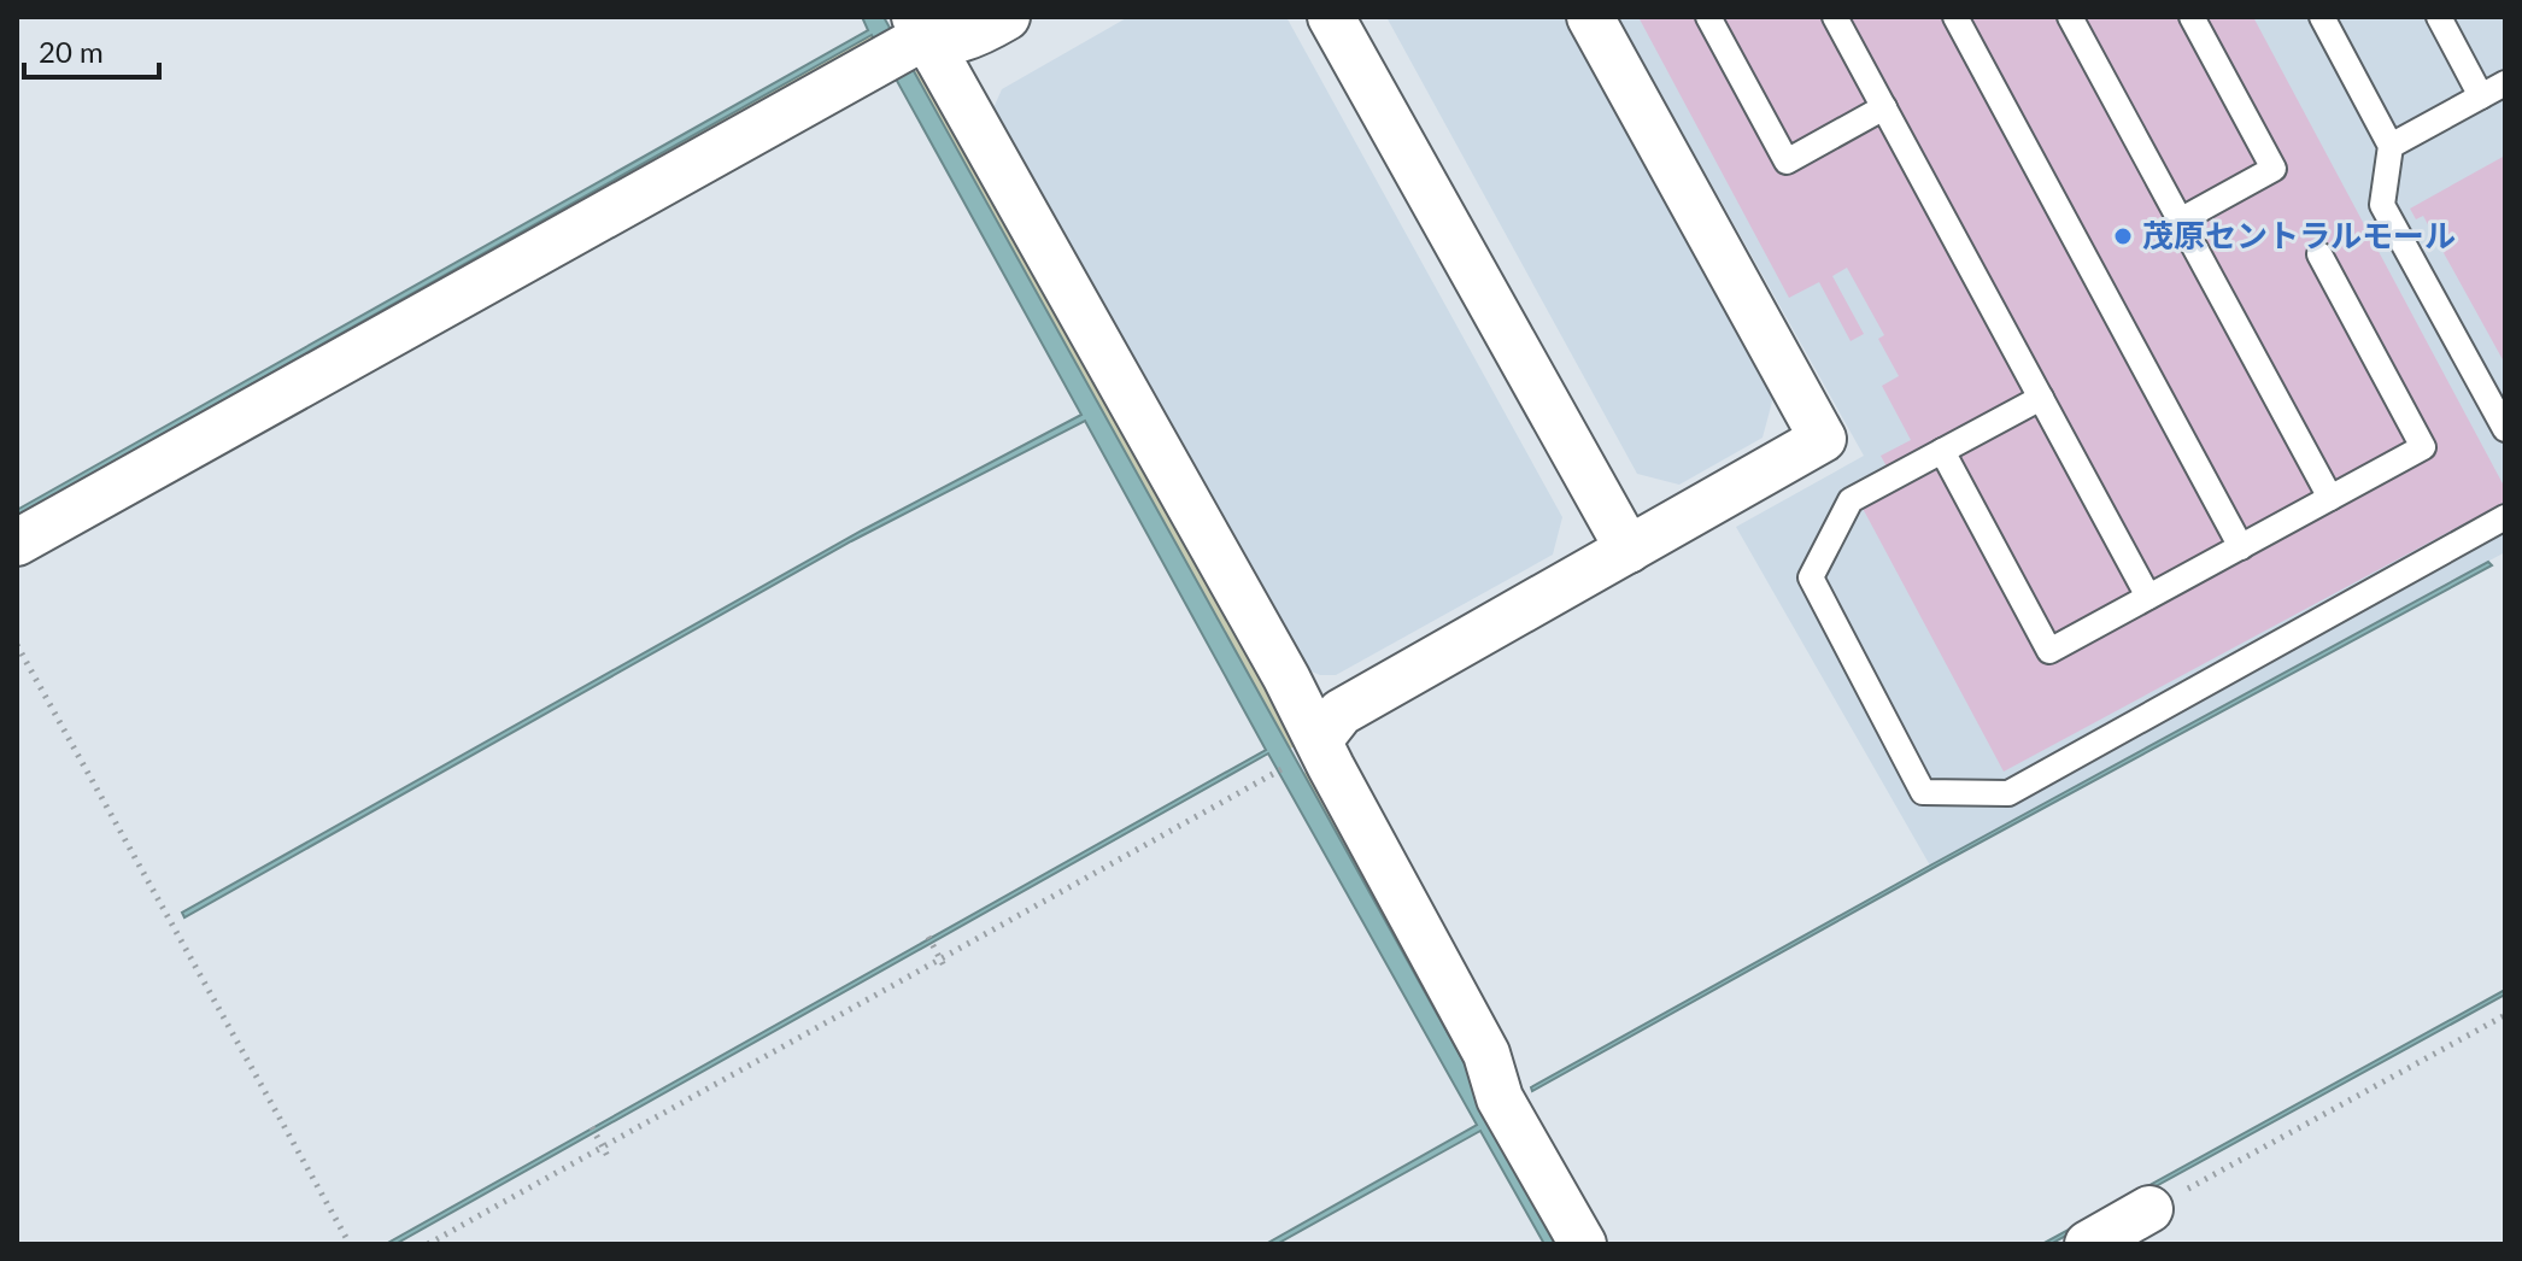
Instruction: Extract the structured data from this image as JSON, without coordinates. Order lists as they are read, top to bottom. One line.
{"places":["茂原セントラルモール"],"scale_bar":"20 m"}
